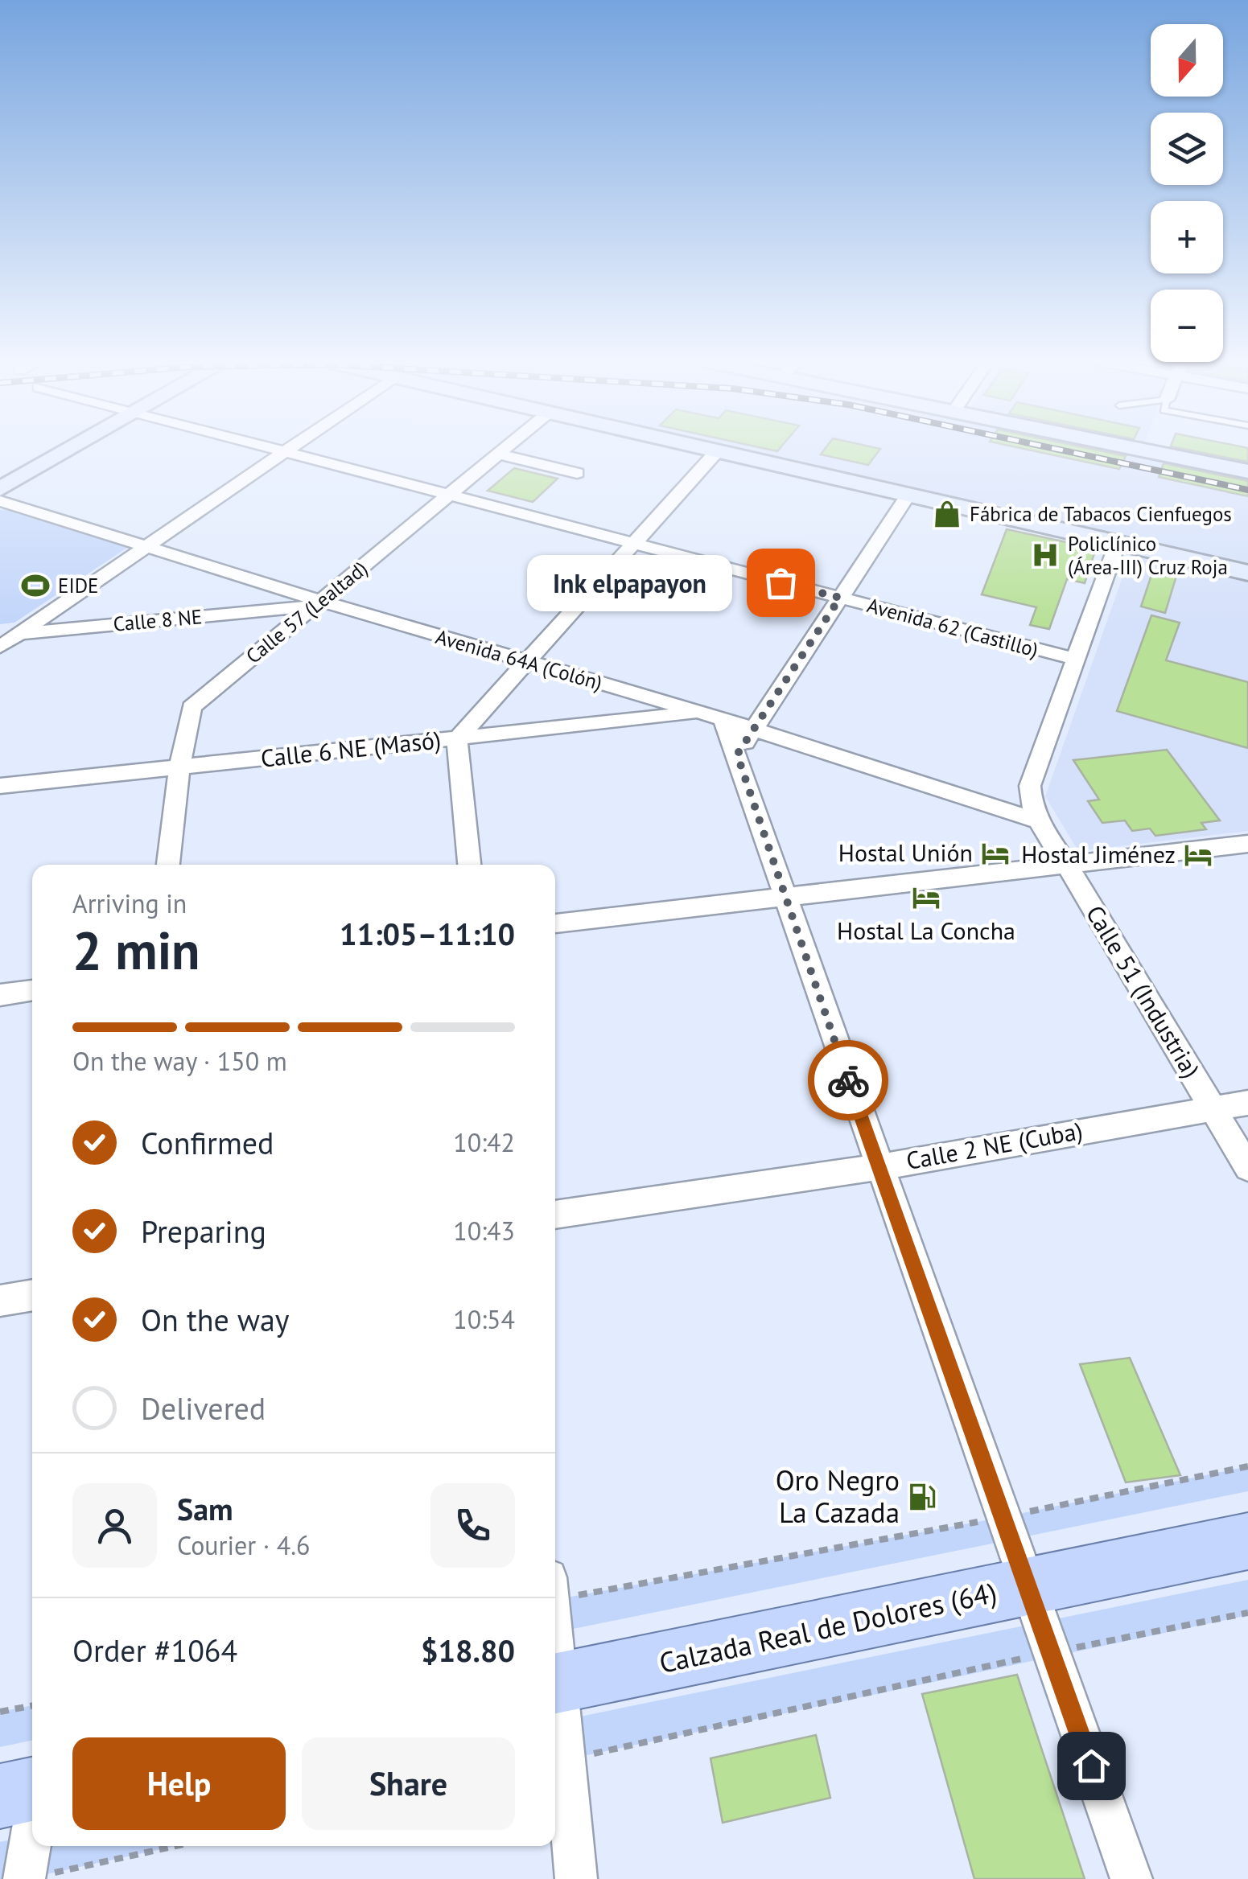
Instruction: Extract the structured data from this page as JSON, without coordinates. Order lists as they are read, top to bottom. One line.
{"streets":{"main road":["Calzada Real de Dolores (64)"],"street":["Calle 57 (Lealtad)","Calle 8 NE","Avenida 62 (Castillo)","Avenida 64A (Colón)","Calle 6 NE (Masó)","Calle 51 (Industria)","Calle 2 NE (Cuba)"]},"crossings":[["Calle 57 (Lealtad)","Calle 8 NE"],["Calle 57 (Lealtad)","Avenida 62 (Castillo)"],["Calle 57 (Lealtad)","Avenida 64A (Colón)"],["Calle 57 (Lealtad)","Calle 6 NE (Masó)"],["Calle 8 NE","Avenida 64A (Colón)"],["Avenida 62 (Castillo)","Calle 51 (Industria)"],["Avenida 64A (Colón)","Calle 6 NE (Masó)"],["Calle 51 (Industria)","Calle 2 NE (Cuba)"]],"places":{"shop":["Fábrica de Tabacos Cienfuegos"],"hospital":["Policlínico (Área-III) Cruz Roja"],"other":["Ink elpapayon"],"sports":["EIDE"],"hotel":["Hostal Unión","Hostal Jiménez","Hostal La Concha"],"fuel station":["Oro Negro La Cazada"]},"north":"bottom","page":{"map_buttons":["+","−"],"bubble":"Ink elpapayon","heading":["2 min","Arriving in","11:05–11:10"],"panel":["Sam","Courier · 4.6","Order #1064","$18.80"],"bar":"On the way · 150 m","list":[["Confirmed","10:42"],["Preparing","10:43"],["On the way","10:54"],"Delivered"],"buttons":["Help","Share"]}}
